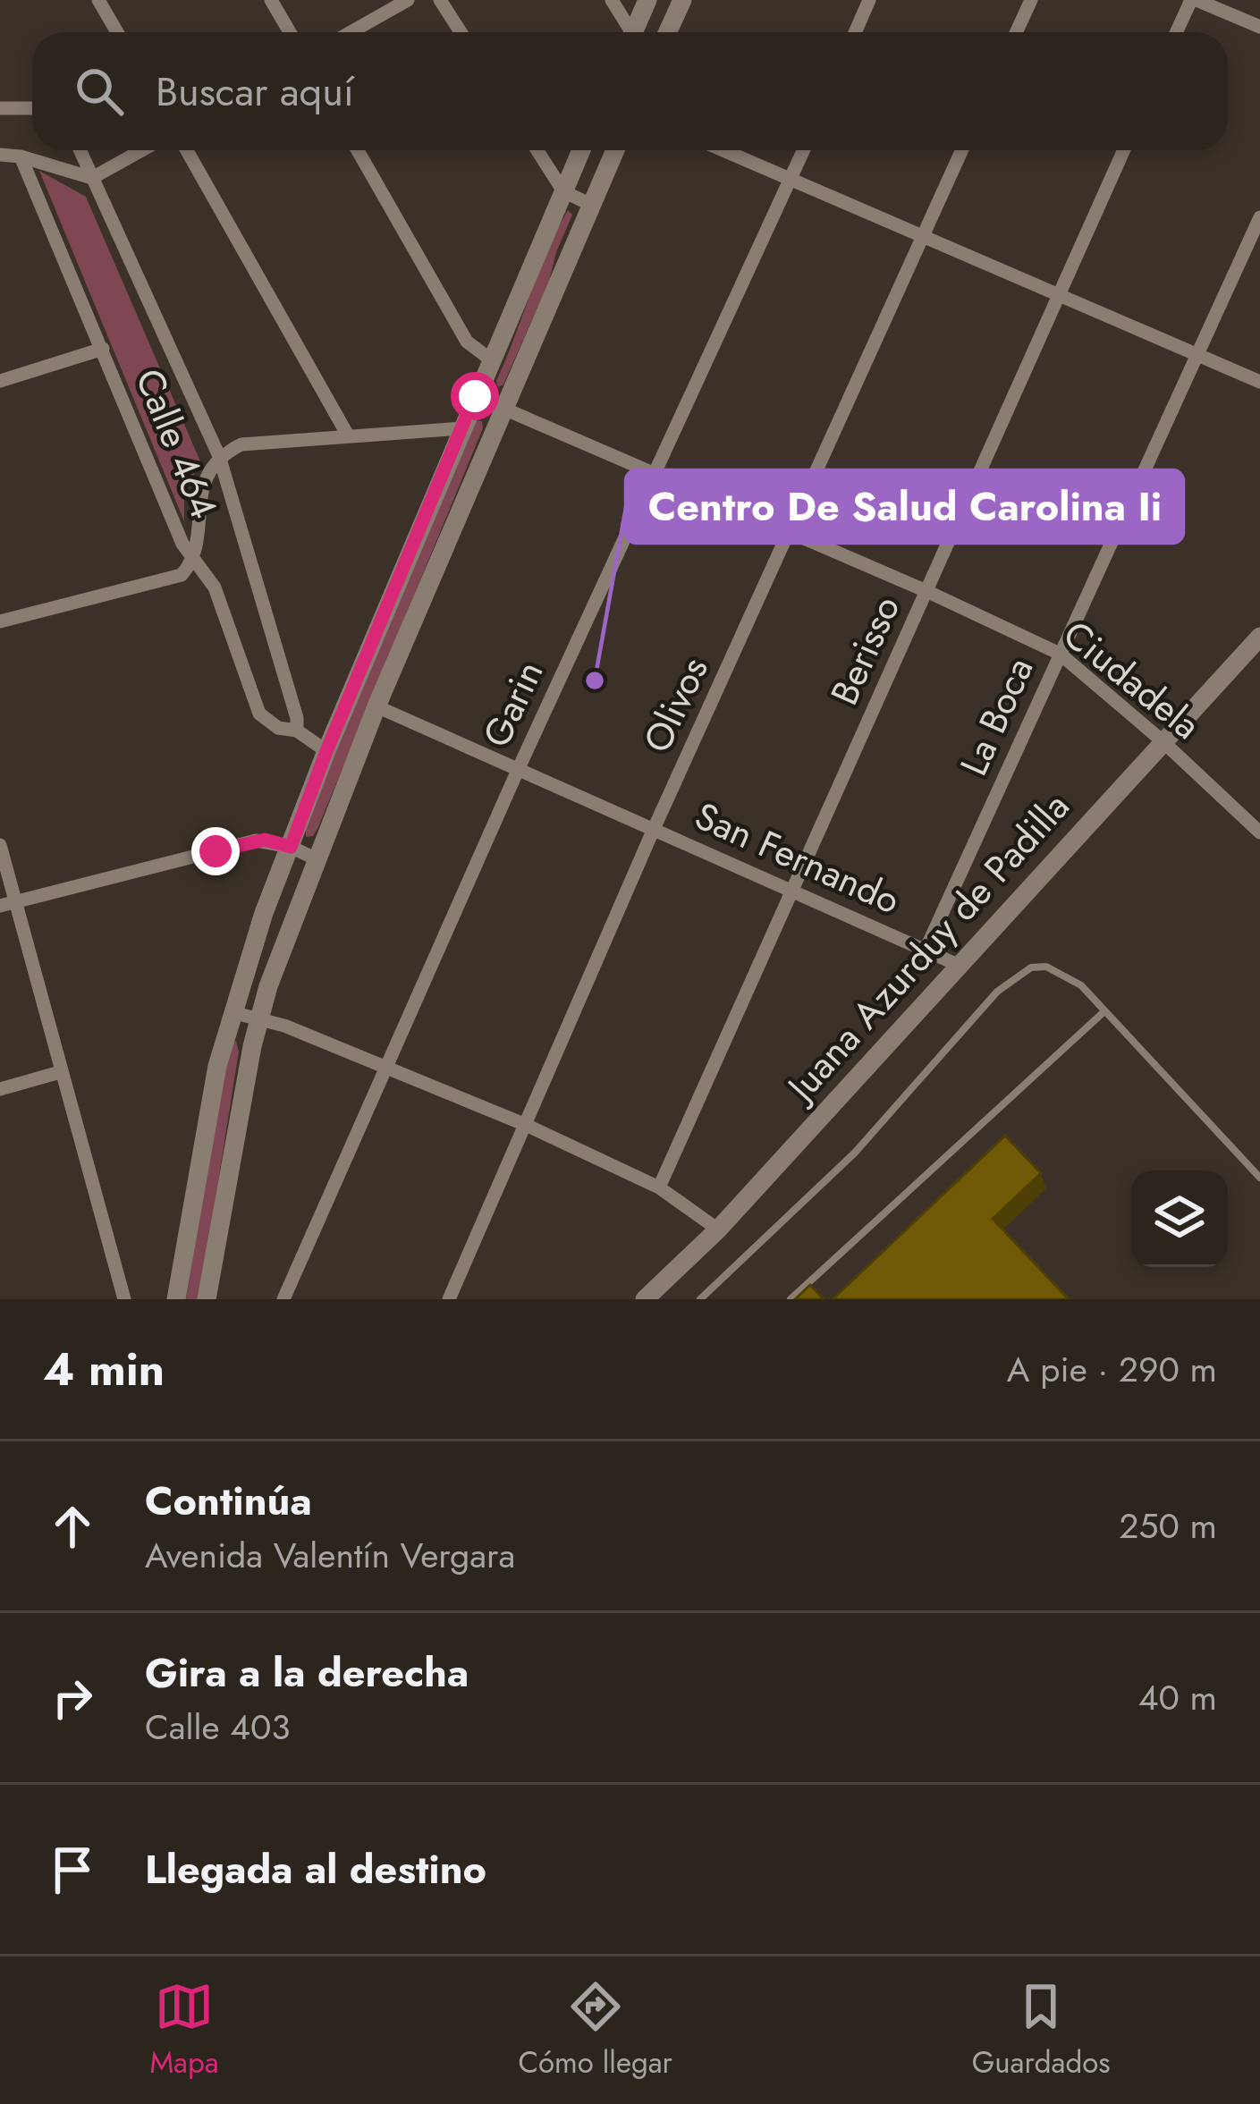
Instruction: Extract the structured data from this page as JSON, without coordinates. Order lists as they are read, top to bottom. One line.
{"streets":{"street":["Calle 464","Berisso","Ciudadela","Garin","Olivos","La Boca","San Fernando","Juana Azurduy de Padilla"]},"crossings":[["Berisso","Ciudadela"],["Berisso","San Fernando"],["Ciudadela","Garin"],["Ciudadela","Olivos"],["Ciudadela","La Boca"],["Ciudadela","Juana Azurduy de Padilla"],["Garin","San Fernando"],["Olivos","San Fernando"],["La Boca","San Fernando"],["San Fernando","Juana Azurduy de Padilla"]],"places":["Centro De Salud Carolina Ii"],"page":{"search":"Buscar aquí","heading":["4 min","A pie · 290 m"],"list":[["Continúa","Avenida Valentín Vergara","250 m"],["Gira a la derecha","Calle 403","40 m"],"Llegada al destino"],"nav":["Mapa","Cómo llegar","Guardados"]}}
